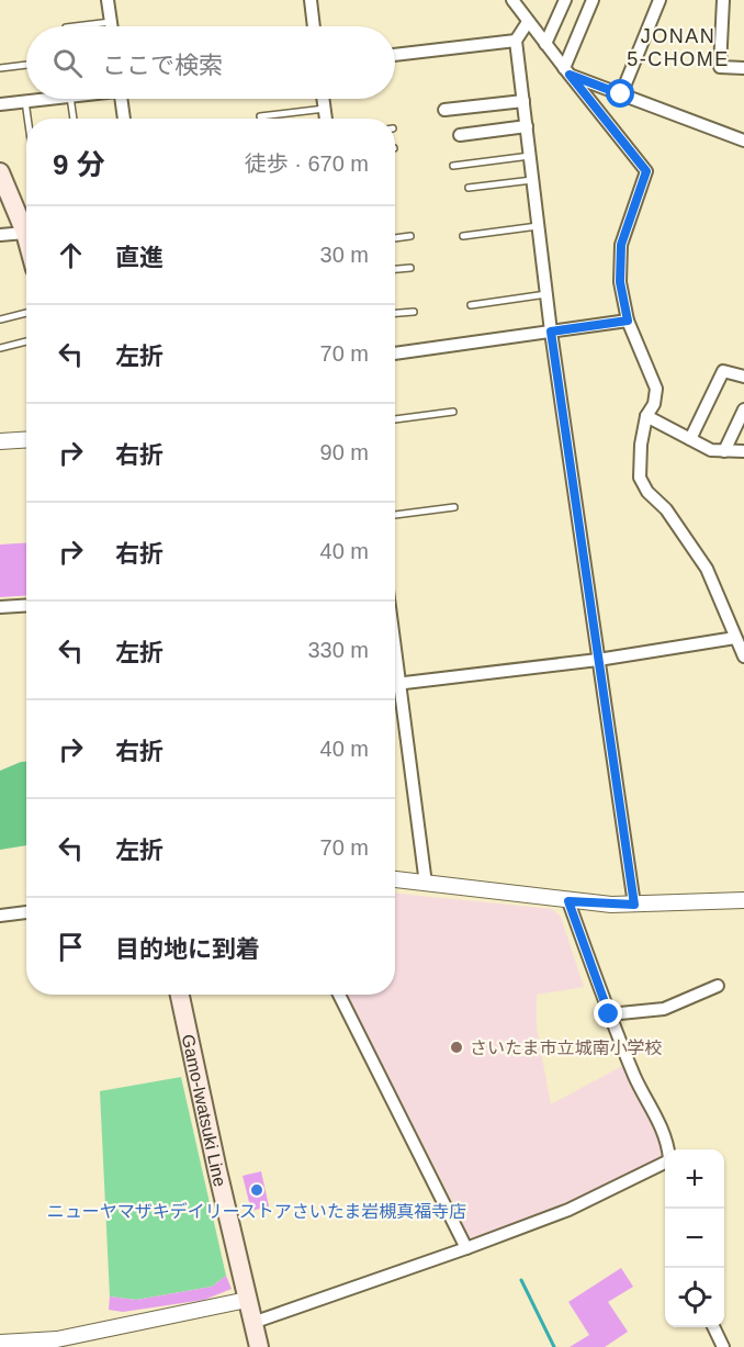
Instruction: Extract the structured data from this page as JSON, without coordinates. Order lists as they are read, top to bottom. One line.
{"streets":{"main road":["Gamo-Iwatsuki Line"]},"districts":["JONAN 5-CHOME"],"places":["さいたま市立城南小学校","ニューヤマザキデイリーストアさいたま岩槻真福寺店"],"page":{"search":"ここで検索","heading":["9 分","徒歩 · 670 m"],"list":[["直進","30 m"],["左折","70 m"],["右折","90 m"],["右折","40 m"],["左折","330 m"],["右折","40 m"],["左折","70 m"],"目的地に到着"],"map_buttons":["+","−"]}}
